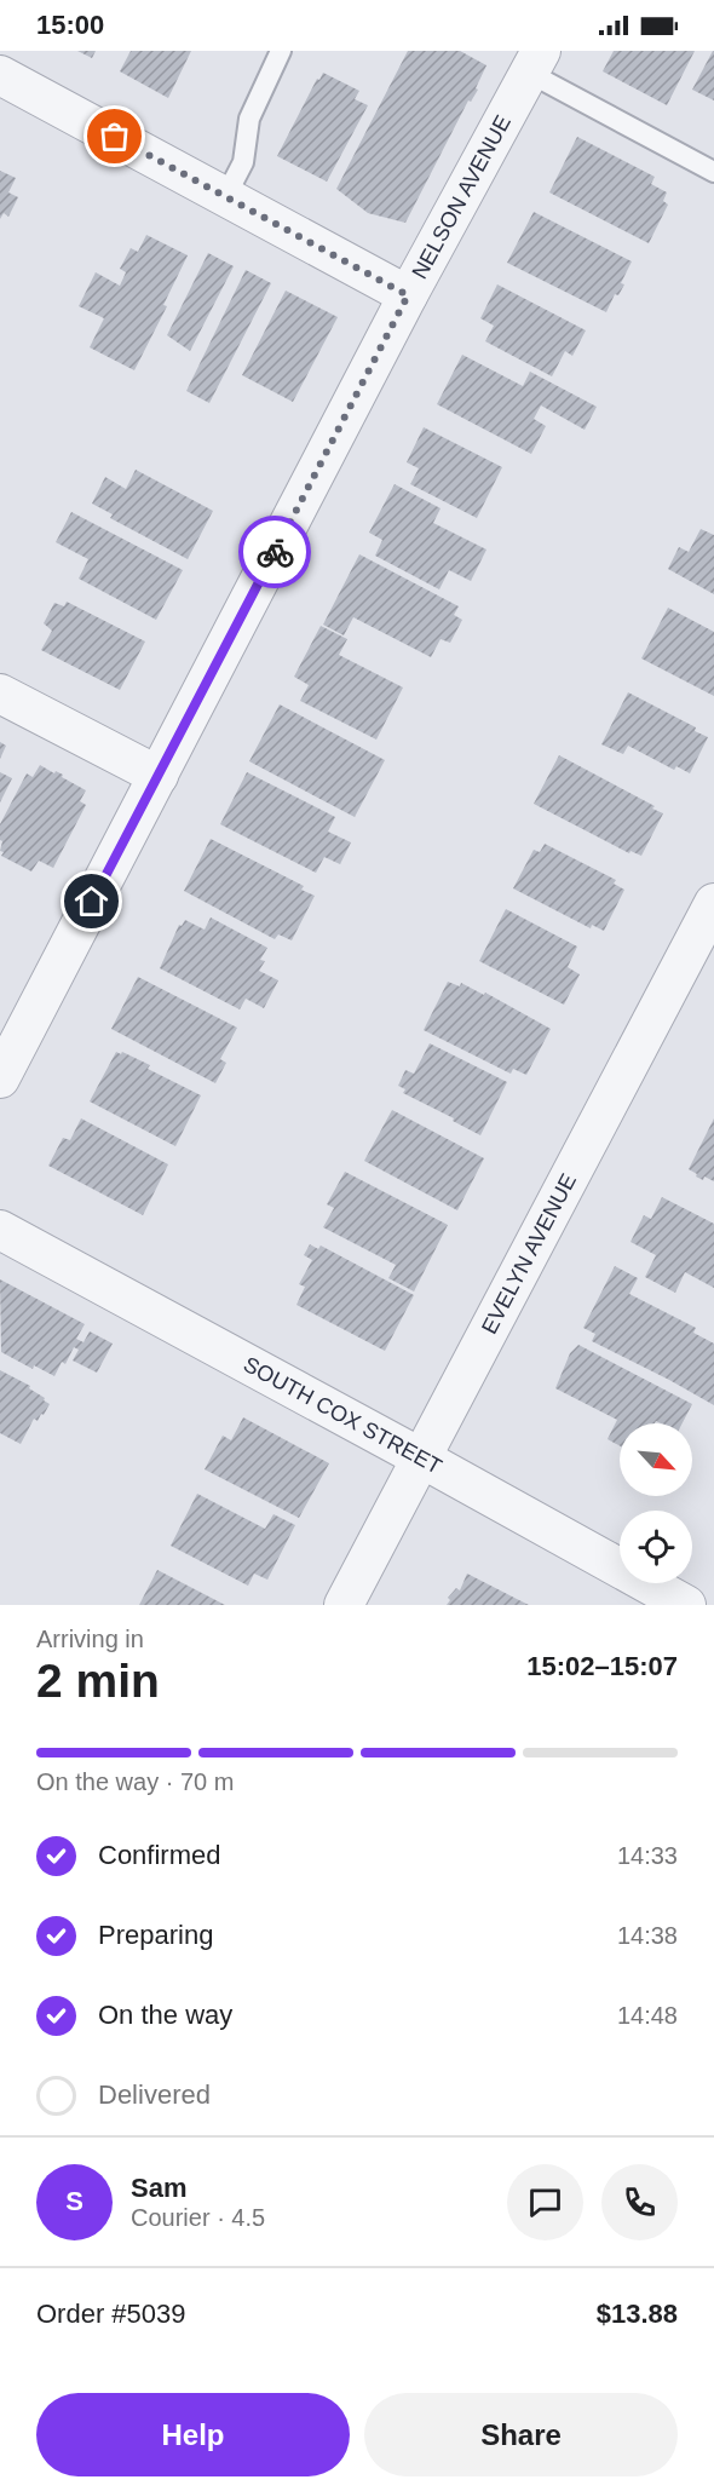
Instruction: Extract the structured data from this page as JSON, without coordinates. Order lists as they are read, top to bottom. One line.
{"streets":{"street":["NELSON AVENUE","EVELYN AVENUE","SOUTH COX STREET"]},"crossings":[["EVELYN AVENUE","SOUTH COX STREET"]],"north":"bottom right","page":{"status":"15:00","heading":["2 min","Arriving in","15:02–15:07"],"panel":["Sam","Courier · 4.5","Order #5039","$13.88"],"bar":"On the way · 70 m","list":[["Confirmed","14:33"],["Preparing","14:38"],["On the way","14:48"],"Delivered"],"round":"S","buttons":["Help","Share"]}}
